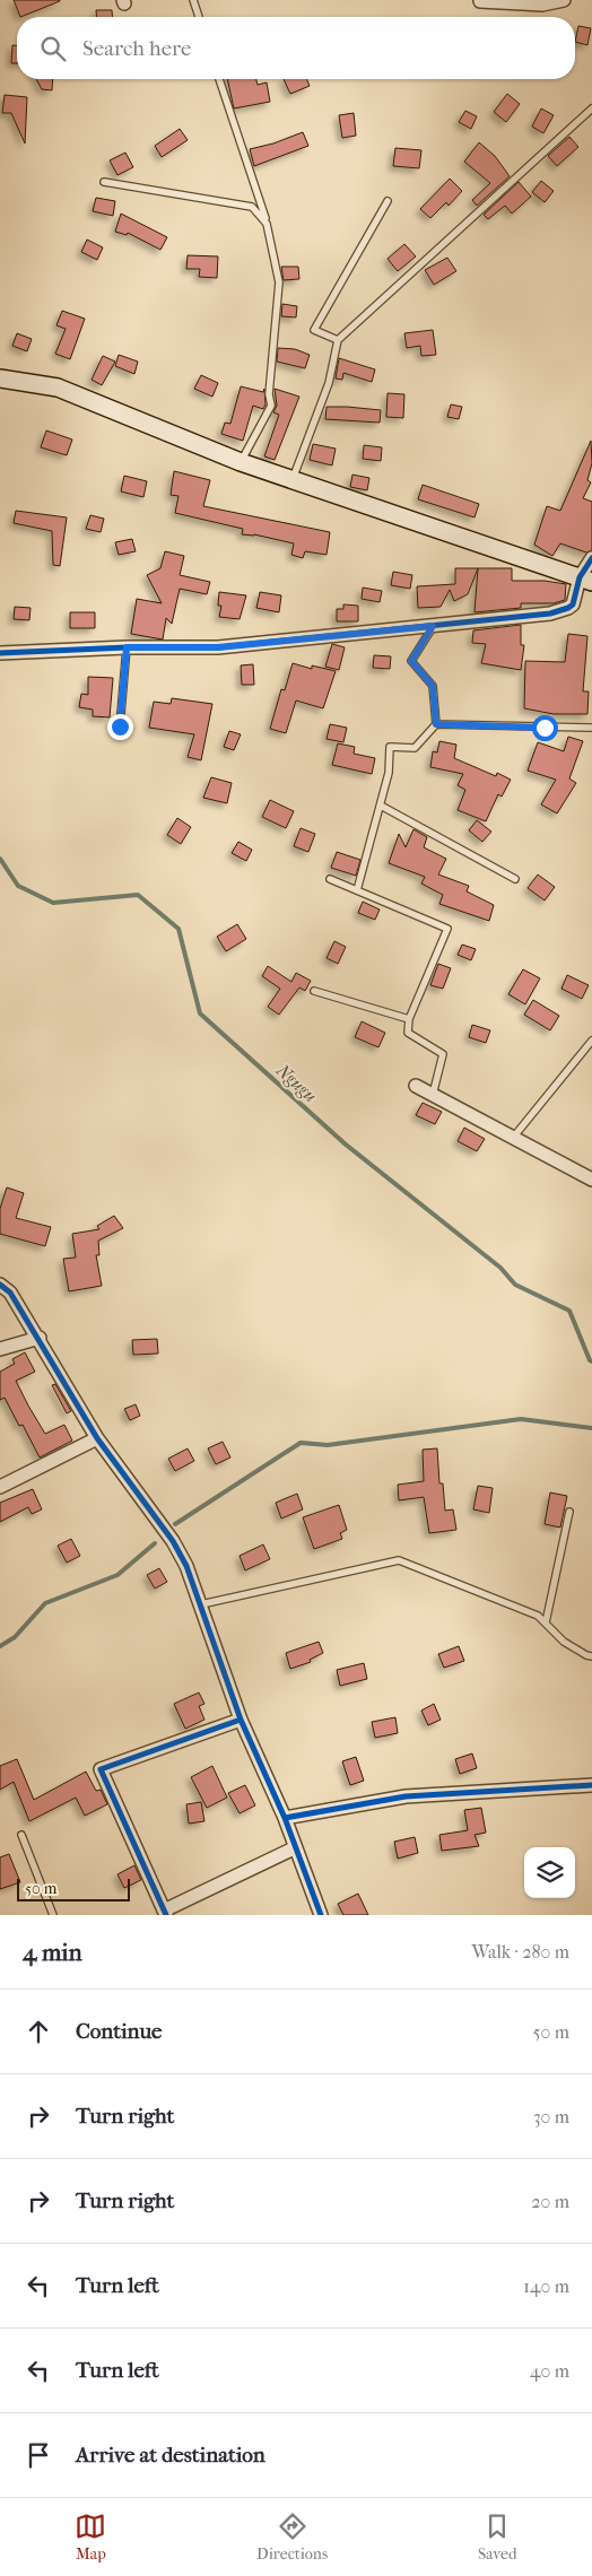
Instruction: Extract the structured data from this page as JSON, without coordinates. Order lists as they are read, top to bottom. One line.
{"water":["Ngugu"],"scale_bar":"50 m","page":{"search":"Search here","scale":"50 m","heading":["4 min","Walk · 280 m"],"list":[["Continue","50 m"],["Turn right","30 m"],["Turn right","20 m"],["Turn left","140 m"],["Turn left","40 m"],"Arrive at destination"],"nav":["Map","Directions","Saved"]}}
